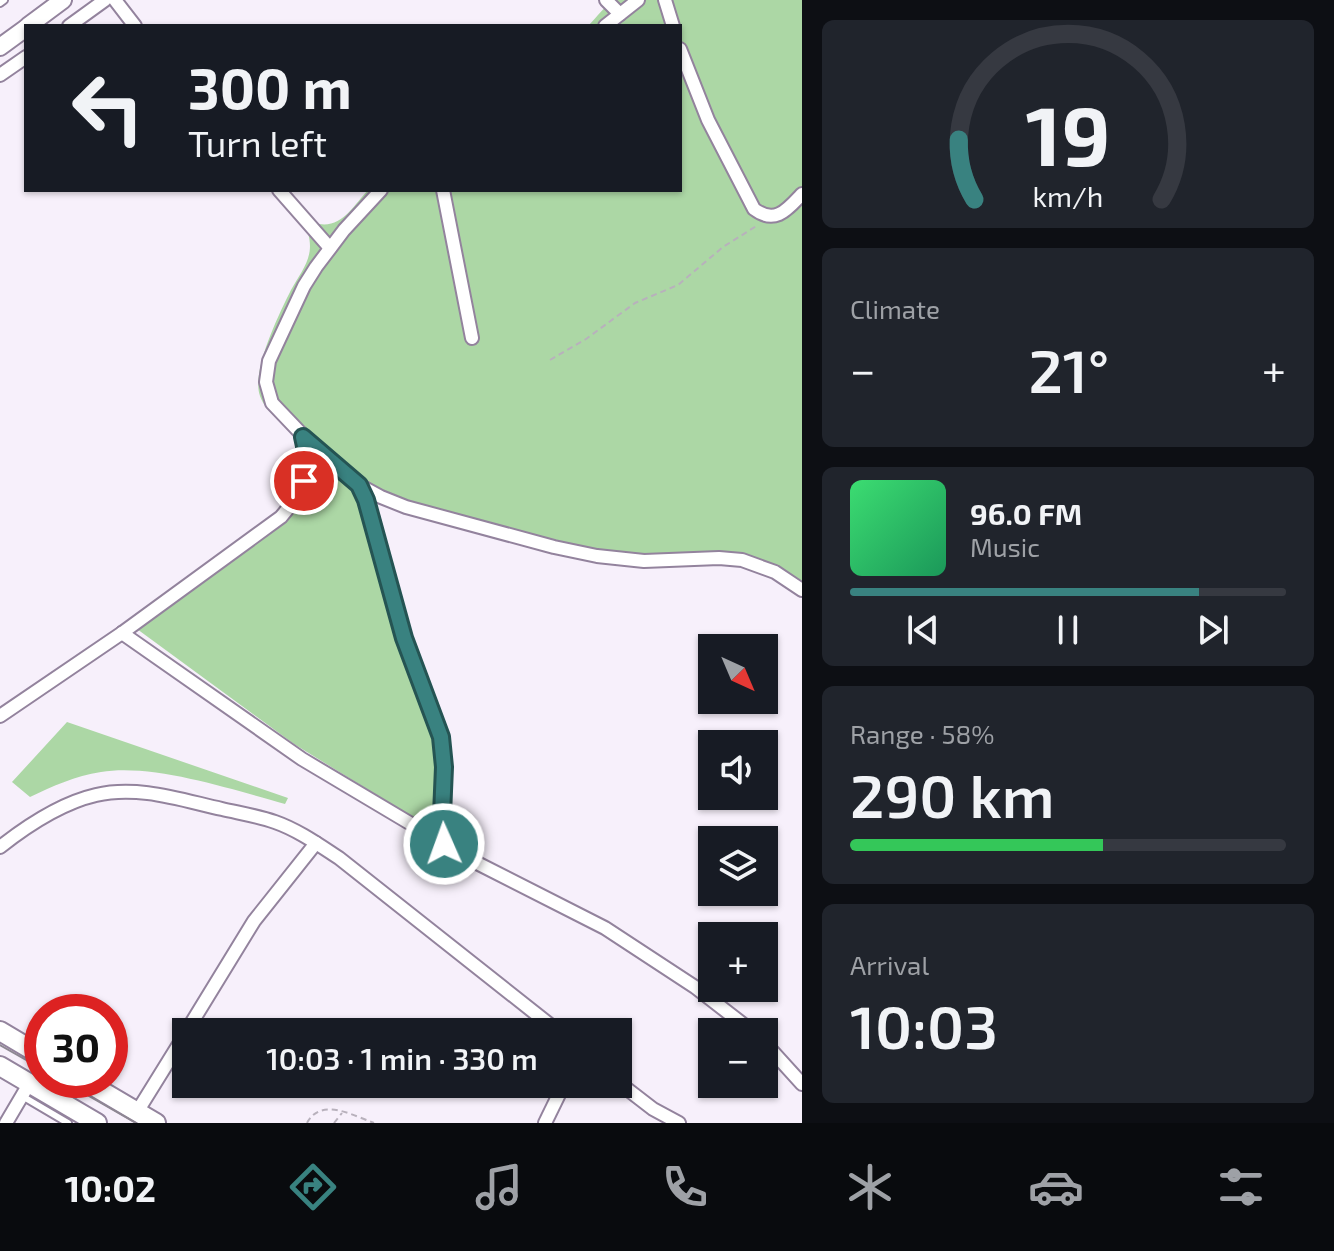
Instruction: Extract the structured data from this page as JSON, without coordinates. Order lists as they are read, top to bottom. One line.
{"north":"bottom right","page":{"turn":["300 m","Turn left"],"tile":["Climate",["Range · 58%","290 km"],["Arrival","10:03"]],"heat":["−","21°","+"],"song":["96.0 FM","Music"],"map_buttons":["+","−"],"limit":"30","trip":"10:03 · 1 min · 330 m","tabs":"10:02","gauge":["19","km/h"]}}
